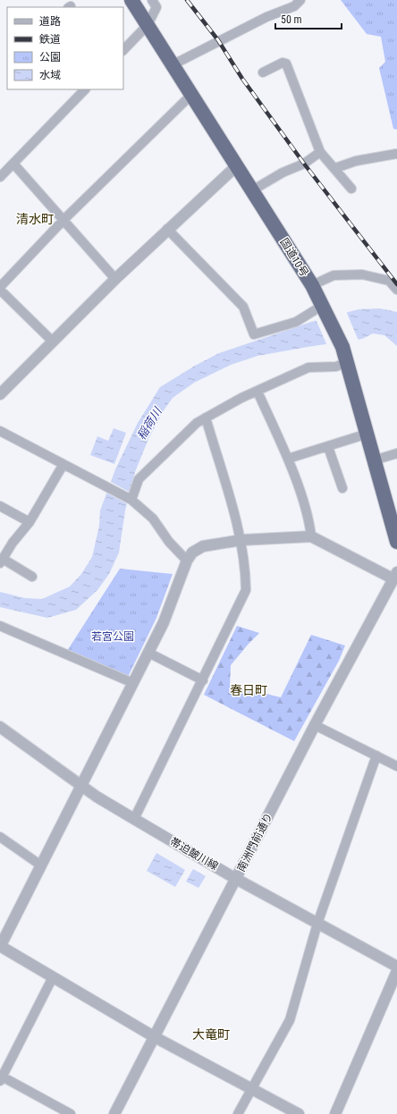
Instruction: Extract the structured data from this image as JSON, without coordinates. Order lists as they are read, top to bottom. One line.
{"streets":{"highway":["国道10号"],"street":["南洲門前通り","帯迫皷川線"]},"crossings":[["南洲門前通り","帯迫皷川線"]],"districts":["清水町","春日町","大竜町"],"water":["稲荷川"],"parks":["若宮公園"],"legend":["道路","鉄道","公園","水域"],"scale_bar":"50 m"}
